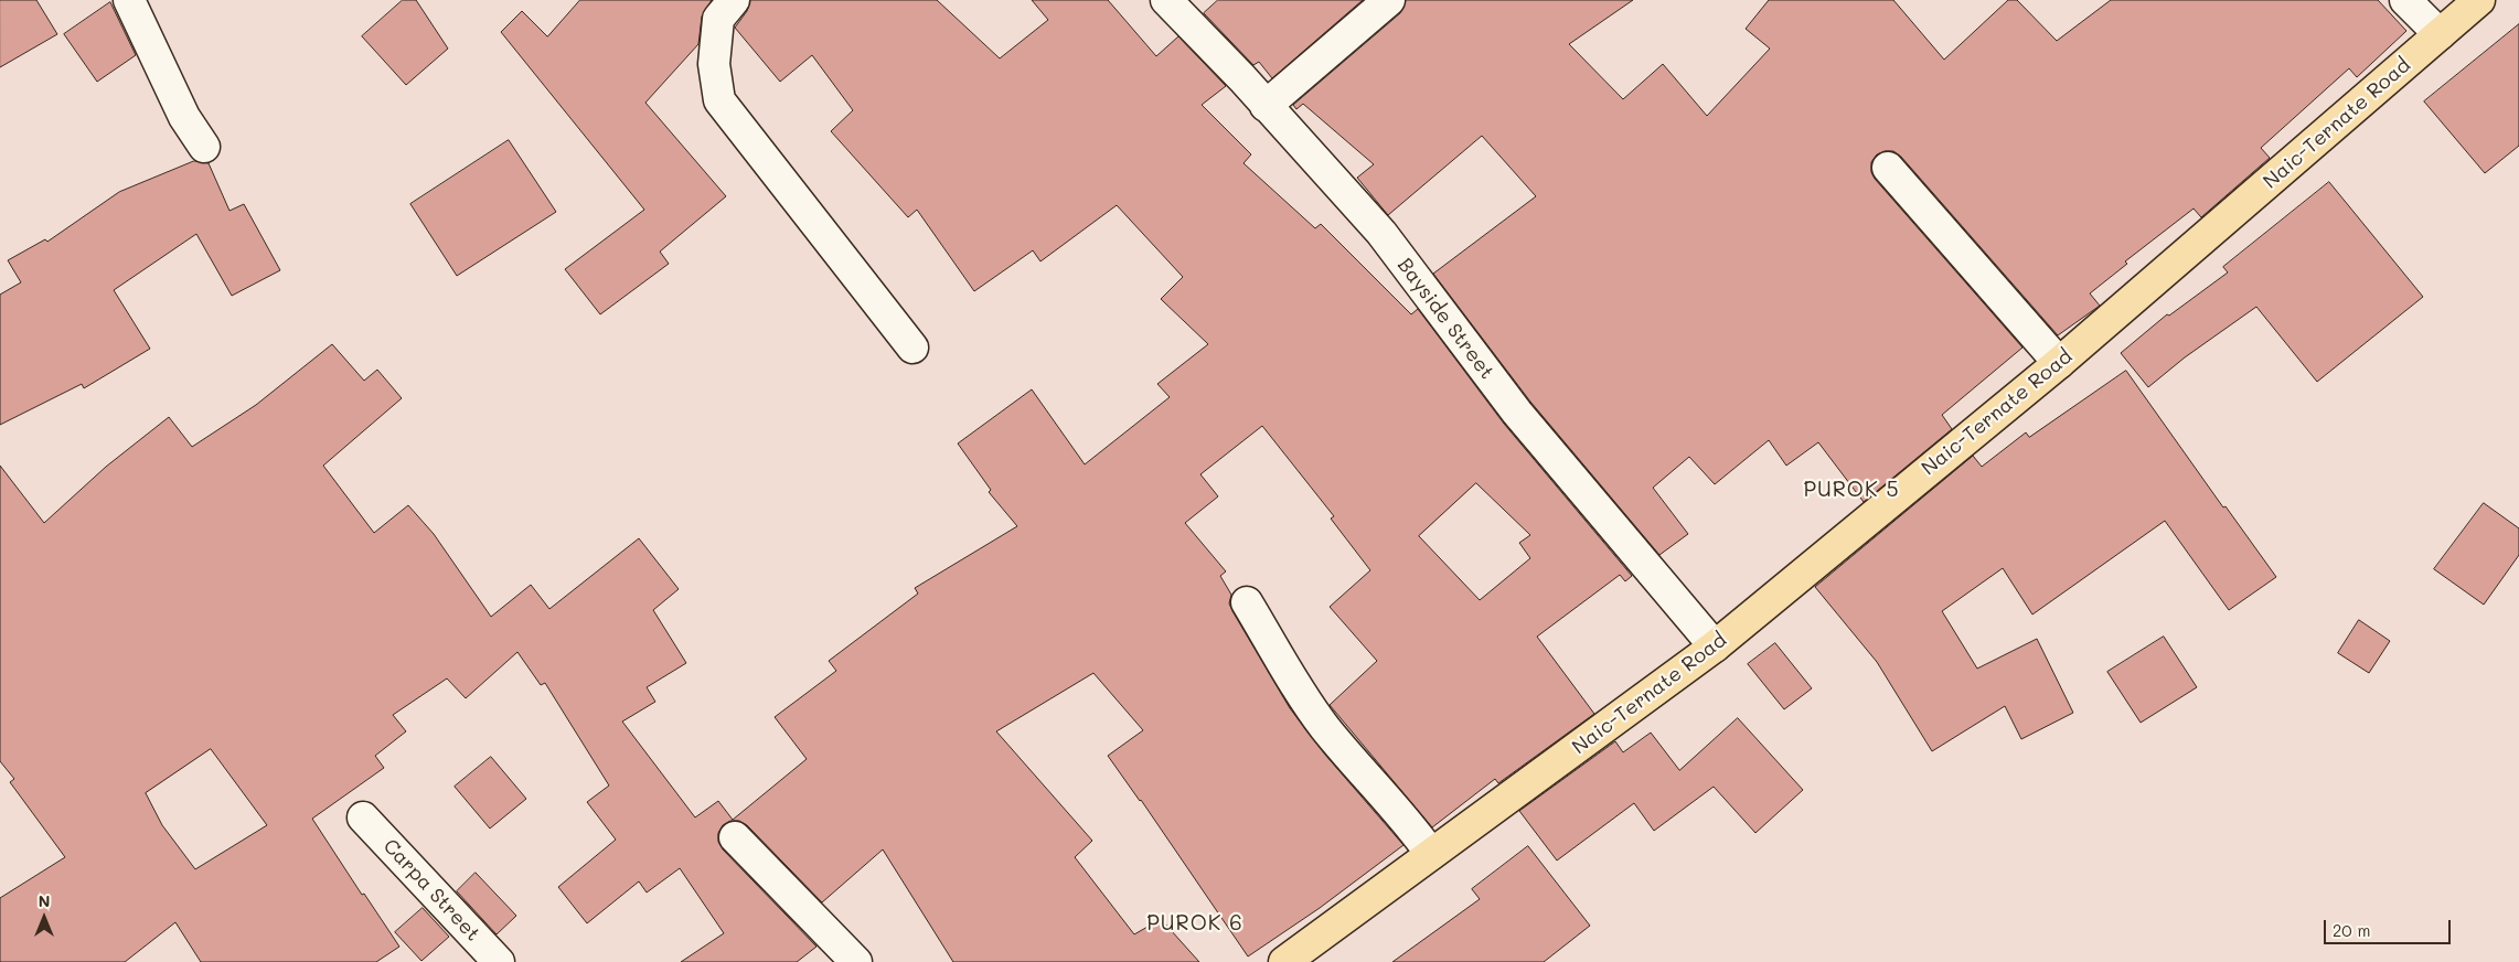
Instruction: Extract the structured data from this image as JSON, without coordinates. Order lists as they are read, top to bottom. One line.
{"streets":{"main road":["Naic-Ternate Road"],"street":["Bayside Street","Carpa Street"]},"crossings":[["Naic-Ternate Road","Bayside Street"]],"districts":["PUROK 5","PUROK 6"],"scale_bar":"20 m","north":"top"}
